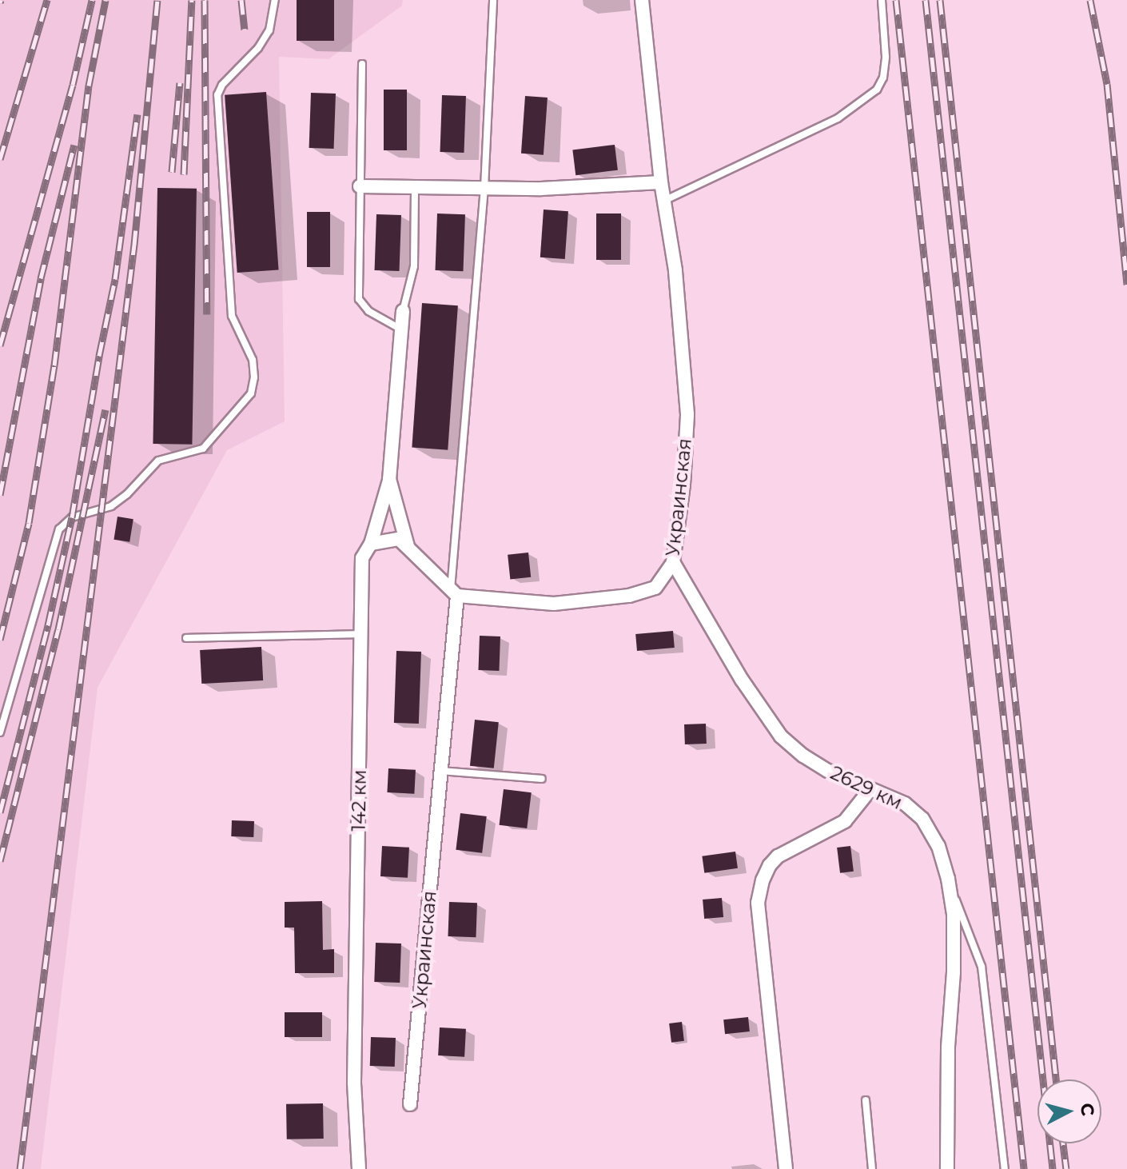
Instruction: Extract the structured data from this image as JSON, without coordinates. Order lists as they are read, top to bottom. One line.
{"streets":{"street":["Украинская","2629 км","142 км"]},"crossings":[["Украинская","2629 км"]],"north":"right"}
